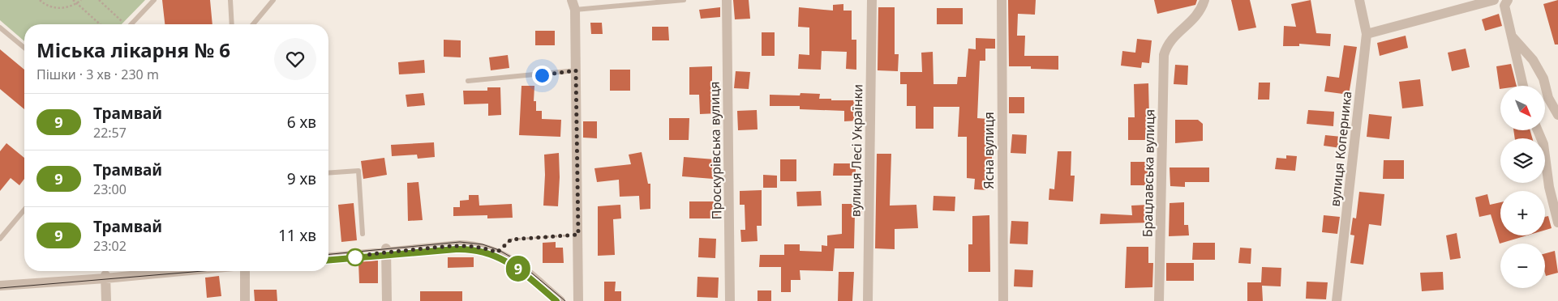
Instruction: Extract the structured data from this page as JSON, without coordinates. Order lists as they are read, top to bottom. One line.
{"streets":{"street":["вулиця Коперника","Проскурівська вулиця","вулиця Лесі Українки","Ясна вулиця","Брацлавська вулиця"]},"lines":["tram line 9"],"north":"bottom right","page":{"on_map":"9","heading":["Міська лікарня № 6","Пішки · 3 хв · 230 m"],"map_buttons":["+","−"],"list":[{"mark":"9","name":"Трамвай","note":"22:57","value":"6 хв"},{"mark":"9","name":"Трамвай","note":"23:00","value":"9 хв"},{"mark":"9","name":"Трамвай","note":"23:02","value":"11 хв"}]}}
